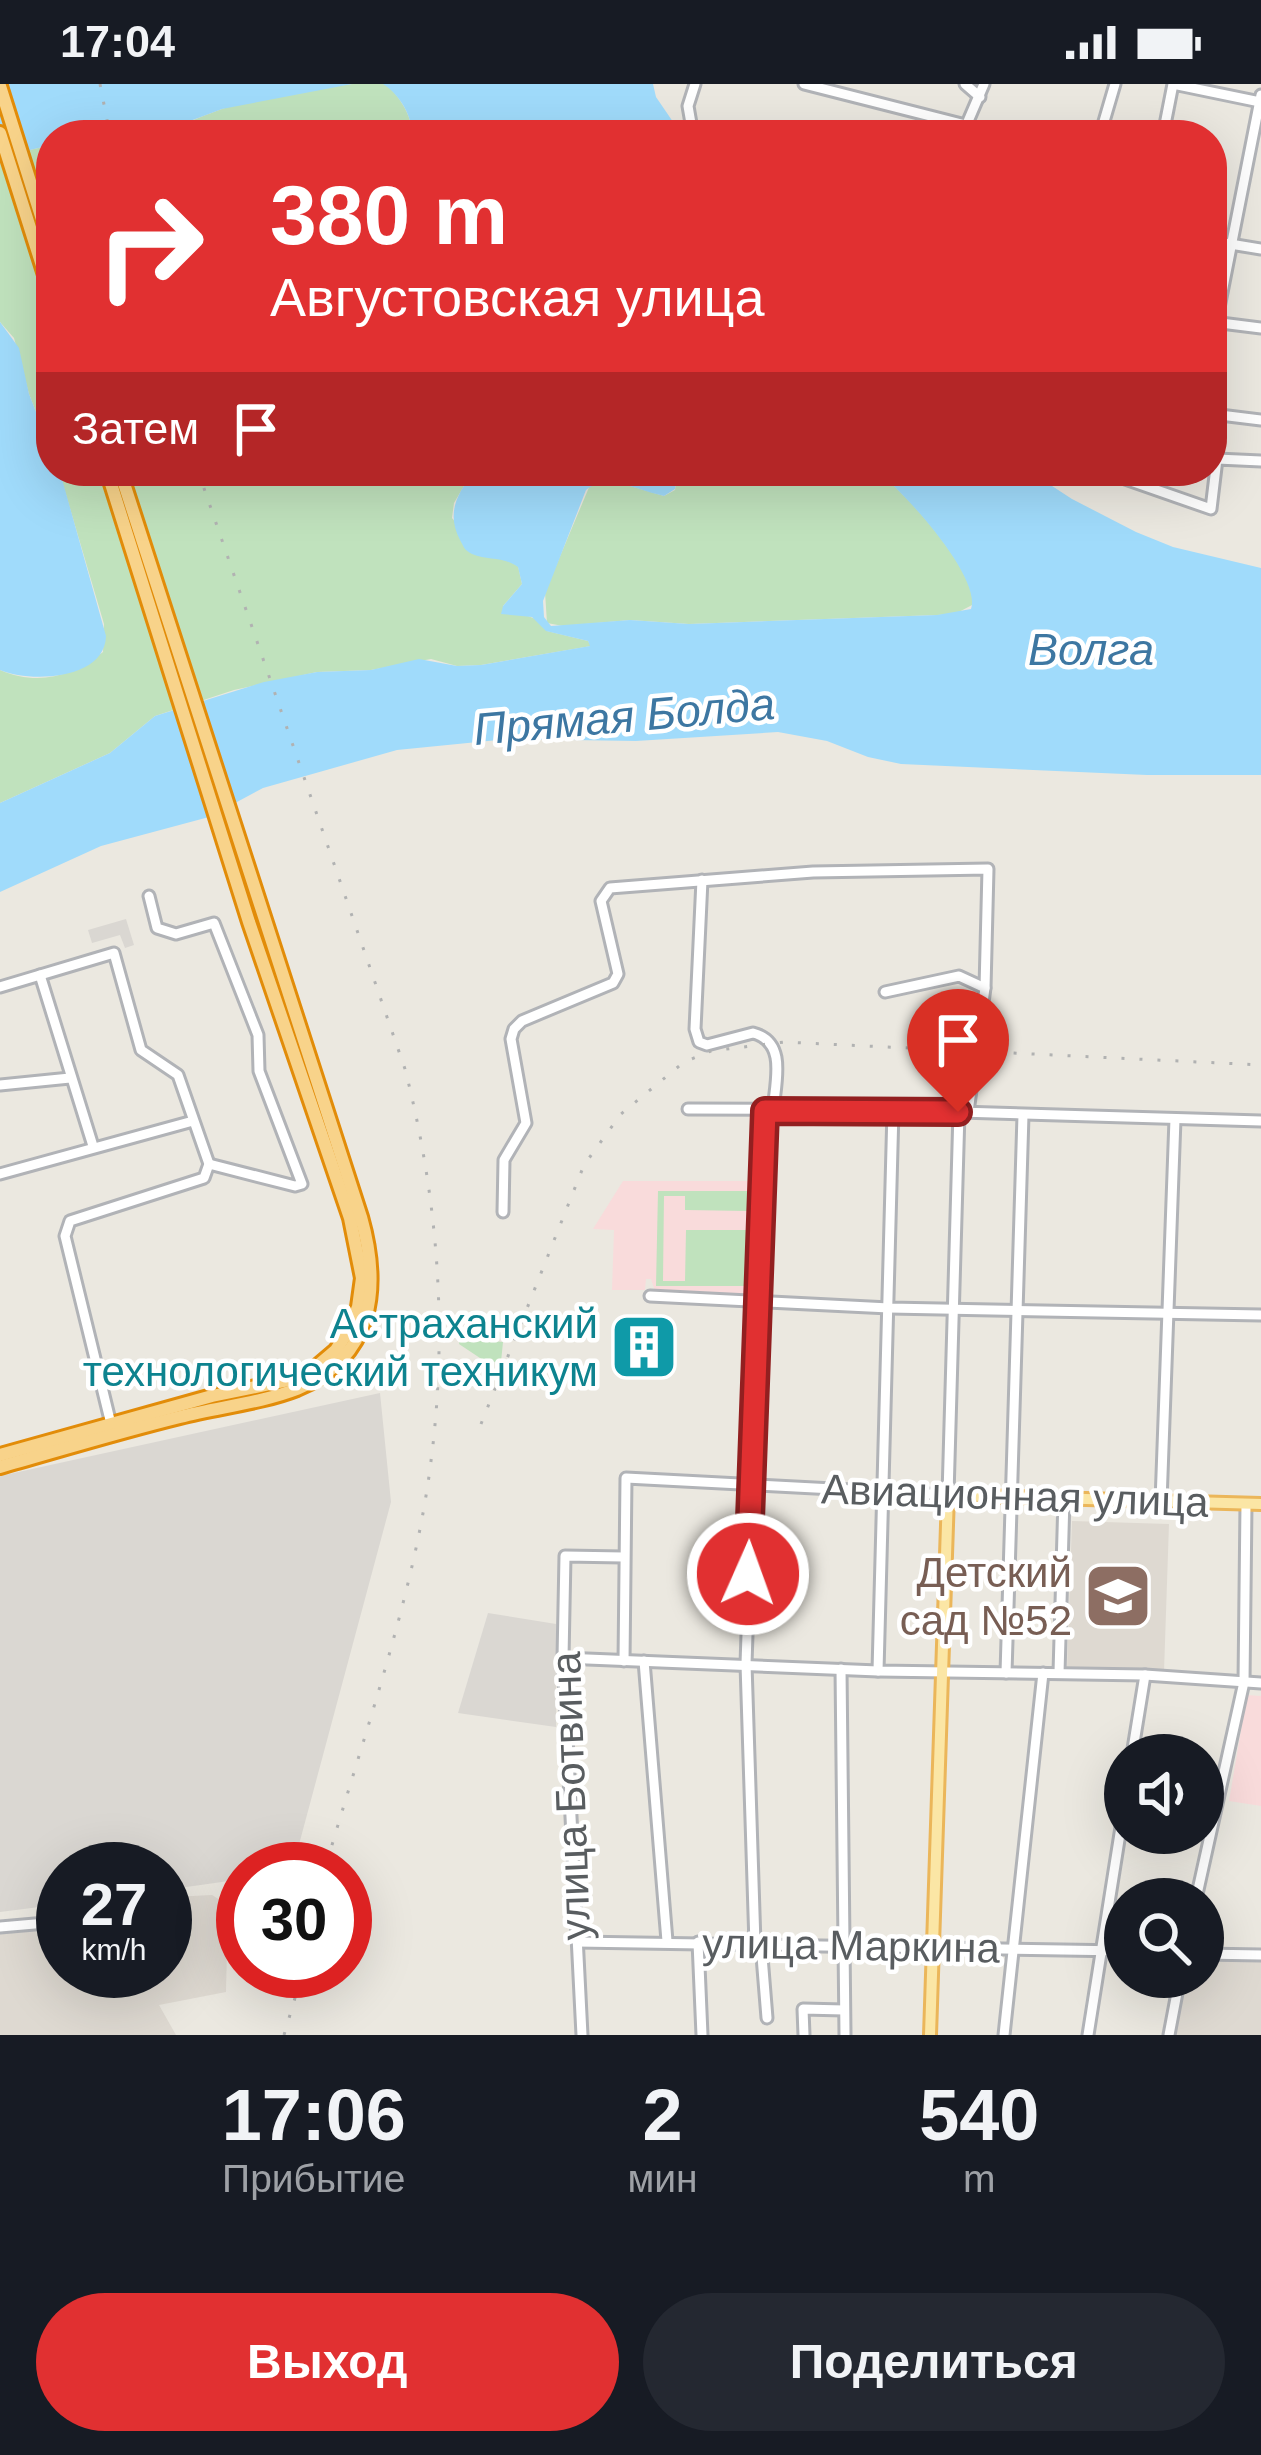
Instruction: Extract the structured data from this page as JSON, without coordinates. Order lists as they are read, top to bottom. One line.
{"streets":{"main road":["Авиационная улица"],"street":["улица Ботвина","улица Маркина"]},"crossings":[["Авиационная улица","улица Ботвина"],["улица Ботвина","улица Маркина"]],"water":["Волга","Прямая Болда"],"places":{"building":["Астраханский технологический техникум"],"school or university":["Детский сад №52"]},"page":{"status":"17:04","turn":["380 m","Августовская улица"],"then":"Затем","speed":"27 km/h","limit":"30","eta":["17:06","Прибытие","2","мин","540","m"],"buttons":["Выход","Поделиться"]}}
